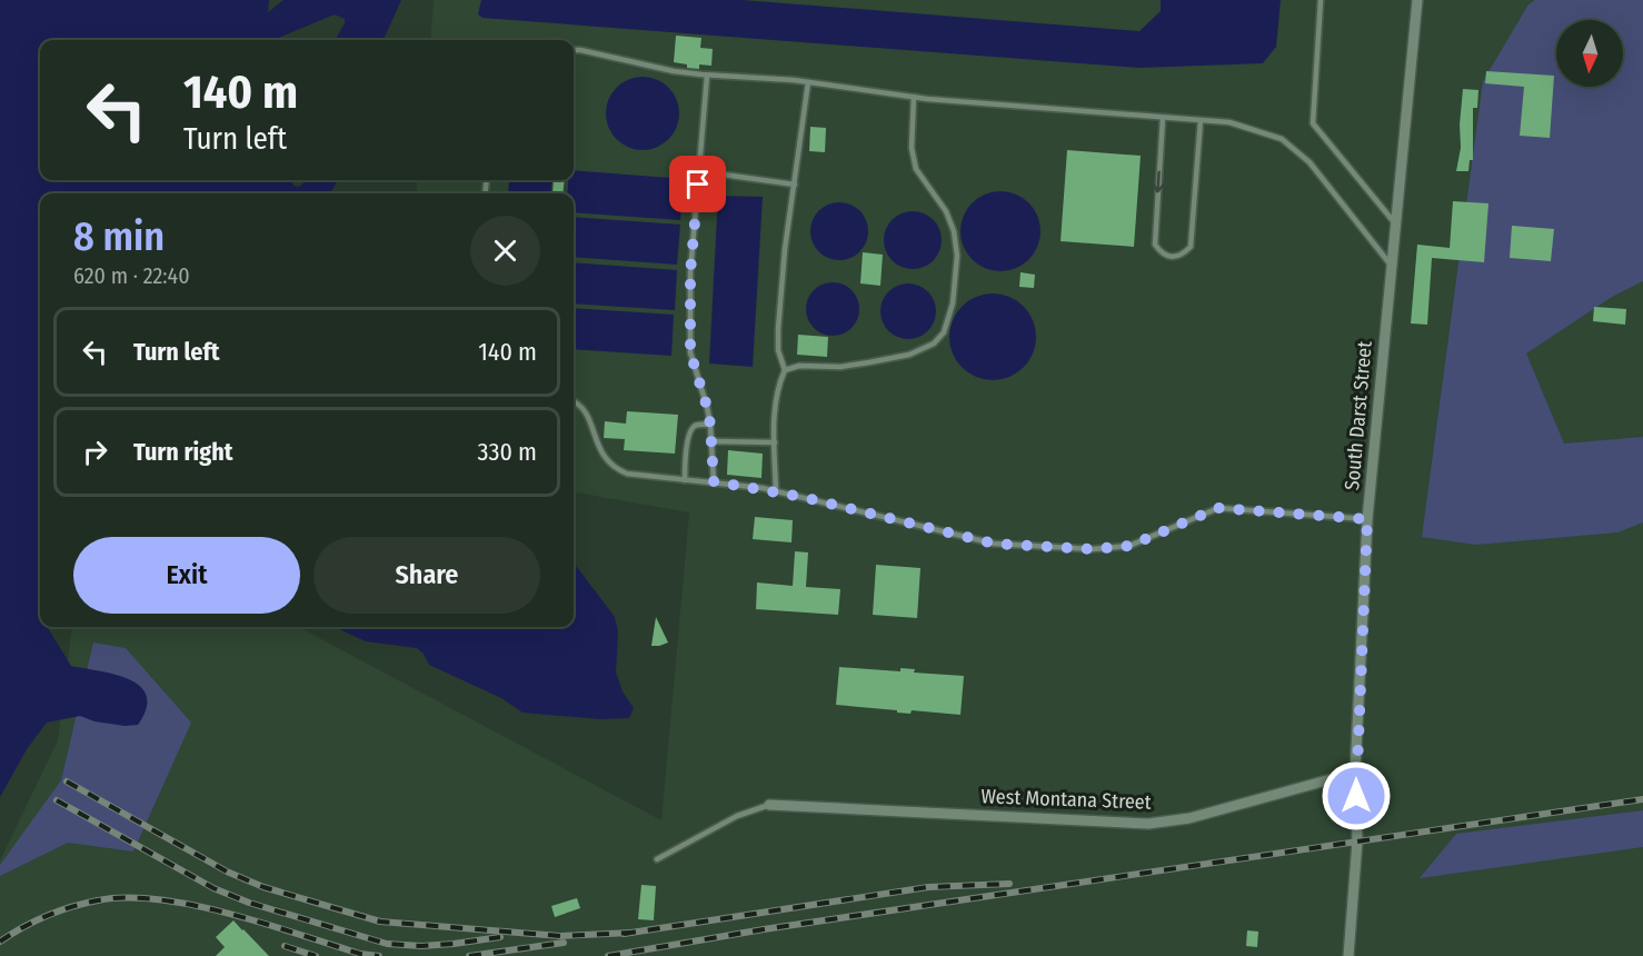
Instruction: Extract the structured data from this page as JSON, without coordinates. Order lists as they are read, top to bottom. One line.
{"streets":{"street":["South Darst Street","West Montana Street"]},"crossings":[["South Darst Street","West Montana Street"]],"north":"bottom","page":{"turn":["140 m","Turn left"],"heading":["8 min","620 m · 22:40"],"list":[{"name":"Turn left","value":"140 m"},{"name":"Turn right","value":"330 m"}],"buttons":["Exit","Share"]}}
